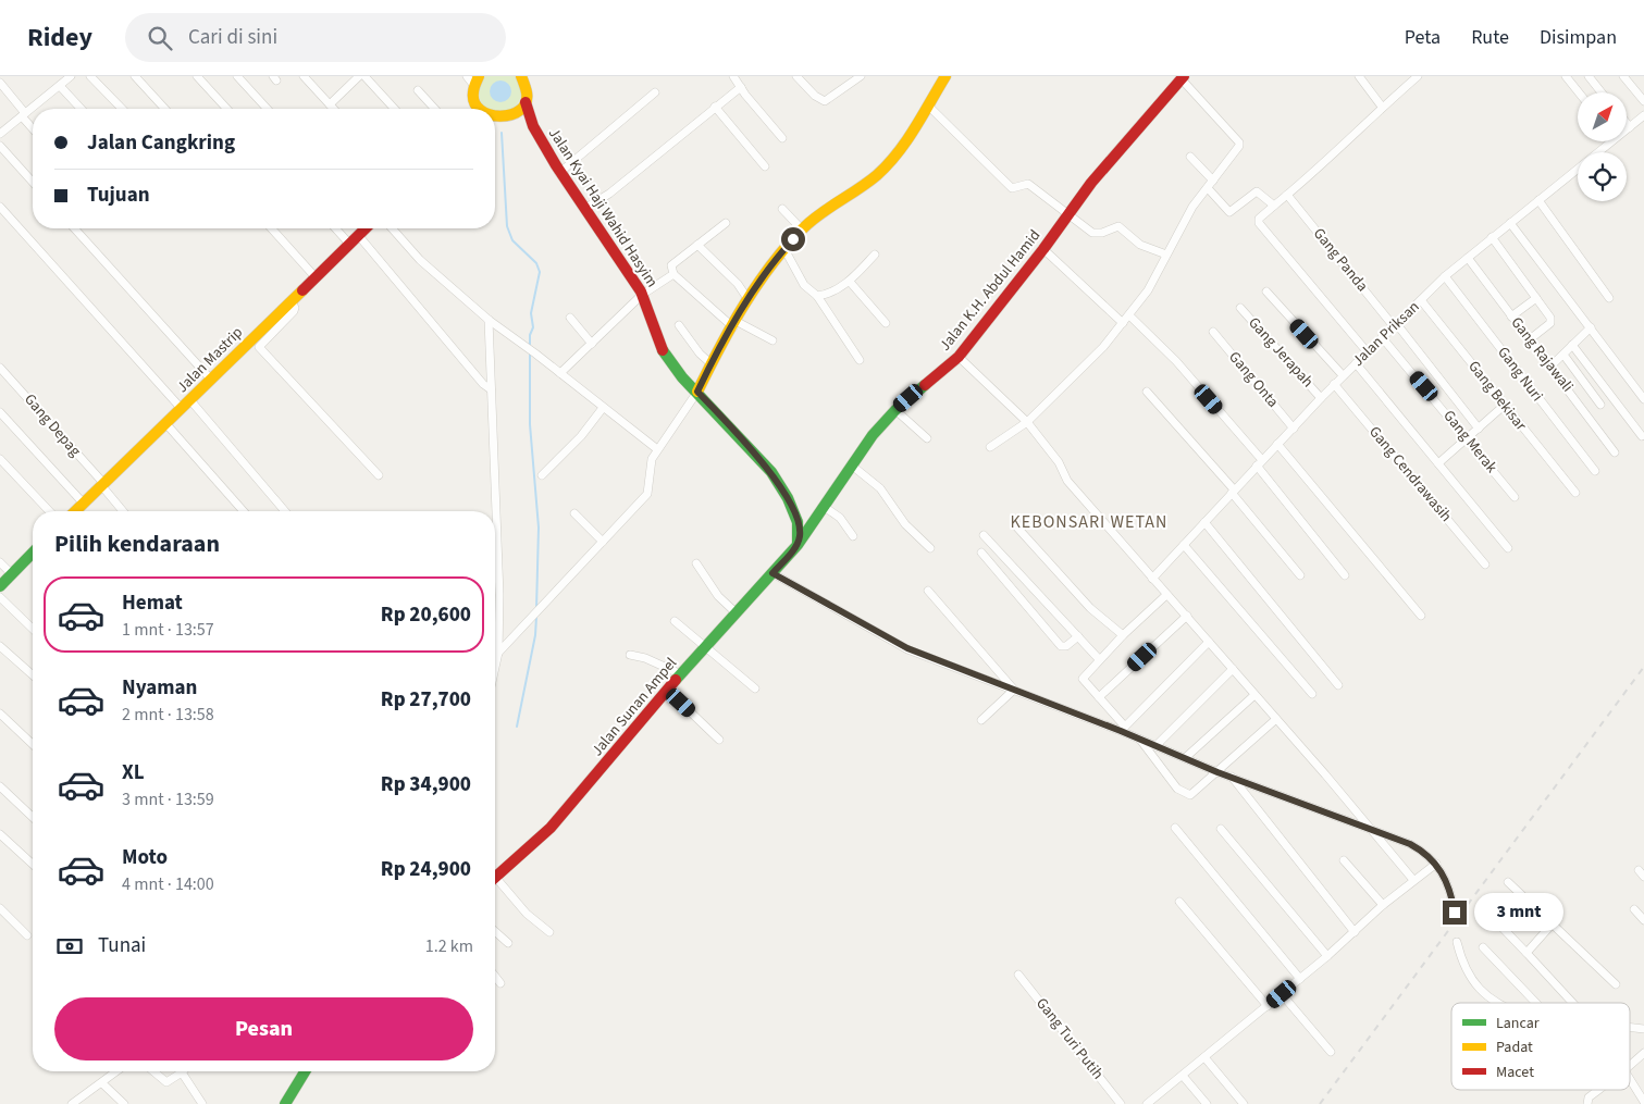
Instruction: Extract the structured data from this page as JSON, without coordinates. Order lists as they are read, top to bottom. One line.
{"streets":{"main road":["Jalan Kyai Haji Wahid Hasyim","Jalan K.H. Abdul Hamid","Jalan Mastrip","Jalan Sunan Ampel"],"street":["Gang Panda","Jalan Priksan","Gang Jerapah","Gang Rajawali","Gang Nuri","Gang Onta","Gang Bekisar","Gang Depag","Gang Merak","Gang Cendrawasih","Gang Turi Putih"]},"crossings":[["Gang Panda","Jalan Priksan"],["Jalan K.H. Abdul Hamid","Jalan Sunan Ampel"],["Jalan Priksan","Gang Jerapah"],["Jalan Priksan","Gang Rajawali"],["Jalan Priksan","Gang Nuri"],["Jalan Priksan","Gang Onta"],["Jalan Priksan","Gang Bekisar"],["Jalan Priksan","Gang Merak"],["Jalan Priksan","Gang Cendrawasih"],["Jalan Mastrip","Gang Depag"]],"districts":["KEBONSARI WETAN"],"legend":["Lancar","Padat","Macet"],"north":"top right","page":{"header":"Ridey","search":"Cari di sini","nav":["Peta","Rute","Disimpan"],"banner":["Jalan Cangkring","Tujuan"],"heading":"Pilih kendaraan","list":[{"name":"Hemat","note":"1 mnt · 13:57","value":"Rp 20,600"},{"name":"Nyaman","note":"2 mnt · 13:58","value":"Rp 27,700"},{"name":"XL","note":"3 mnt · 13:59","value":"Rp 34,900"},{"name":"Moto","note":"4 mnt · 14:00","value":"Rp 24,900"}],"bubble":"3 mnt","pay":["Tunai","1.2 km"],"buttons":"Pesan"}}
